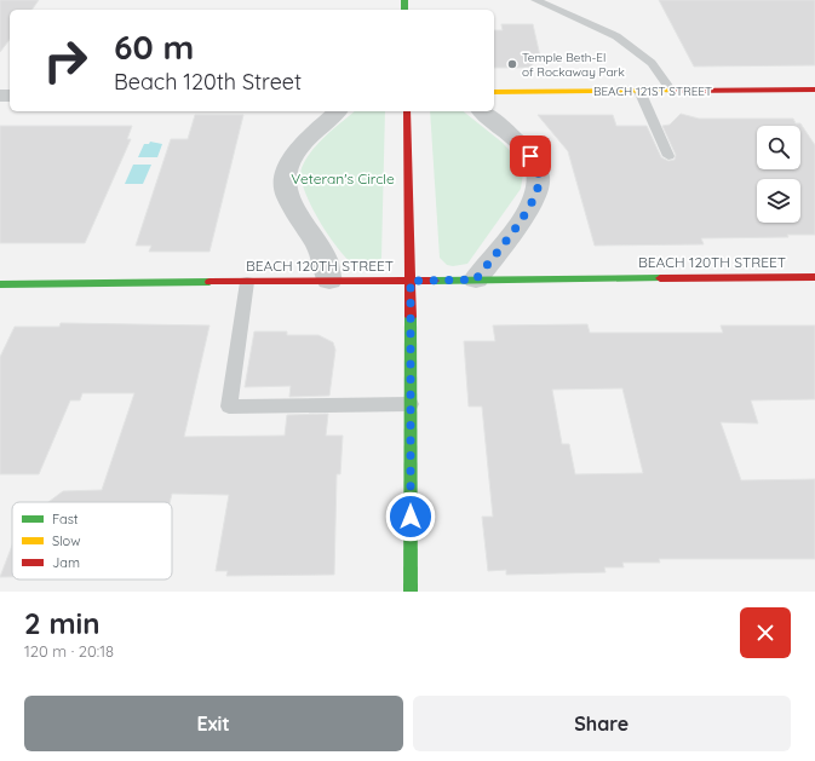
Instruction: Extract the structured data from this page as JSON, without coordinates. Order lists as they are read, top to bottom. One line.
{"streets":{"street":["BEACH 121ST STREET","BEACH 120TH STREET"]},"parks":["Veteran's Circle"],"places":["Temple Beth-El of Rockaway Park"],"legend":["Fast","Slow","Jam"],"page":{"turn":["60 m","Beach 120th Street"],"heading":["2 min","120 m · 20:18"],"buttons":["Exit","Share"]}}
